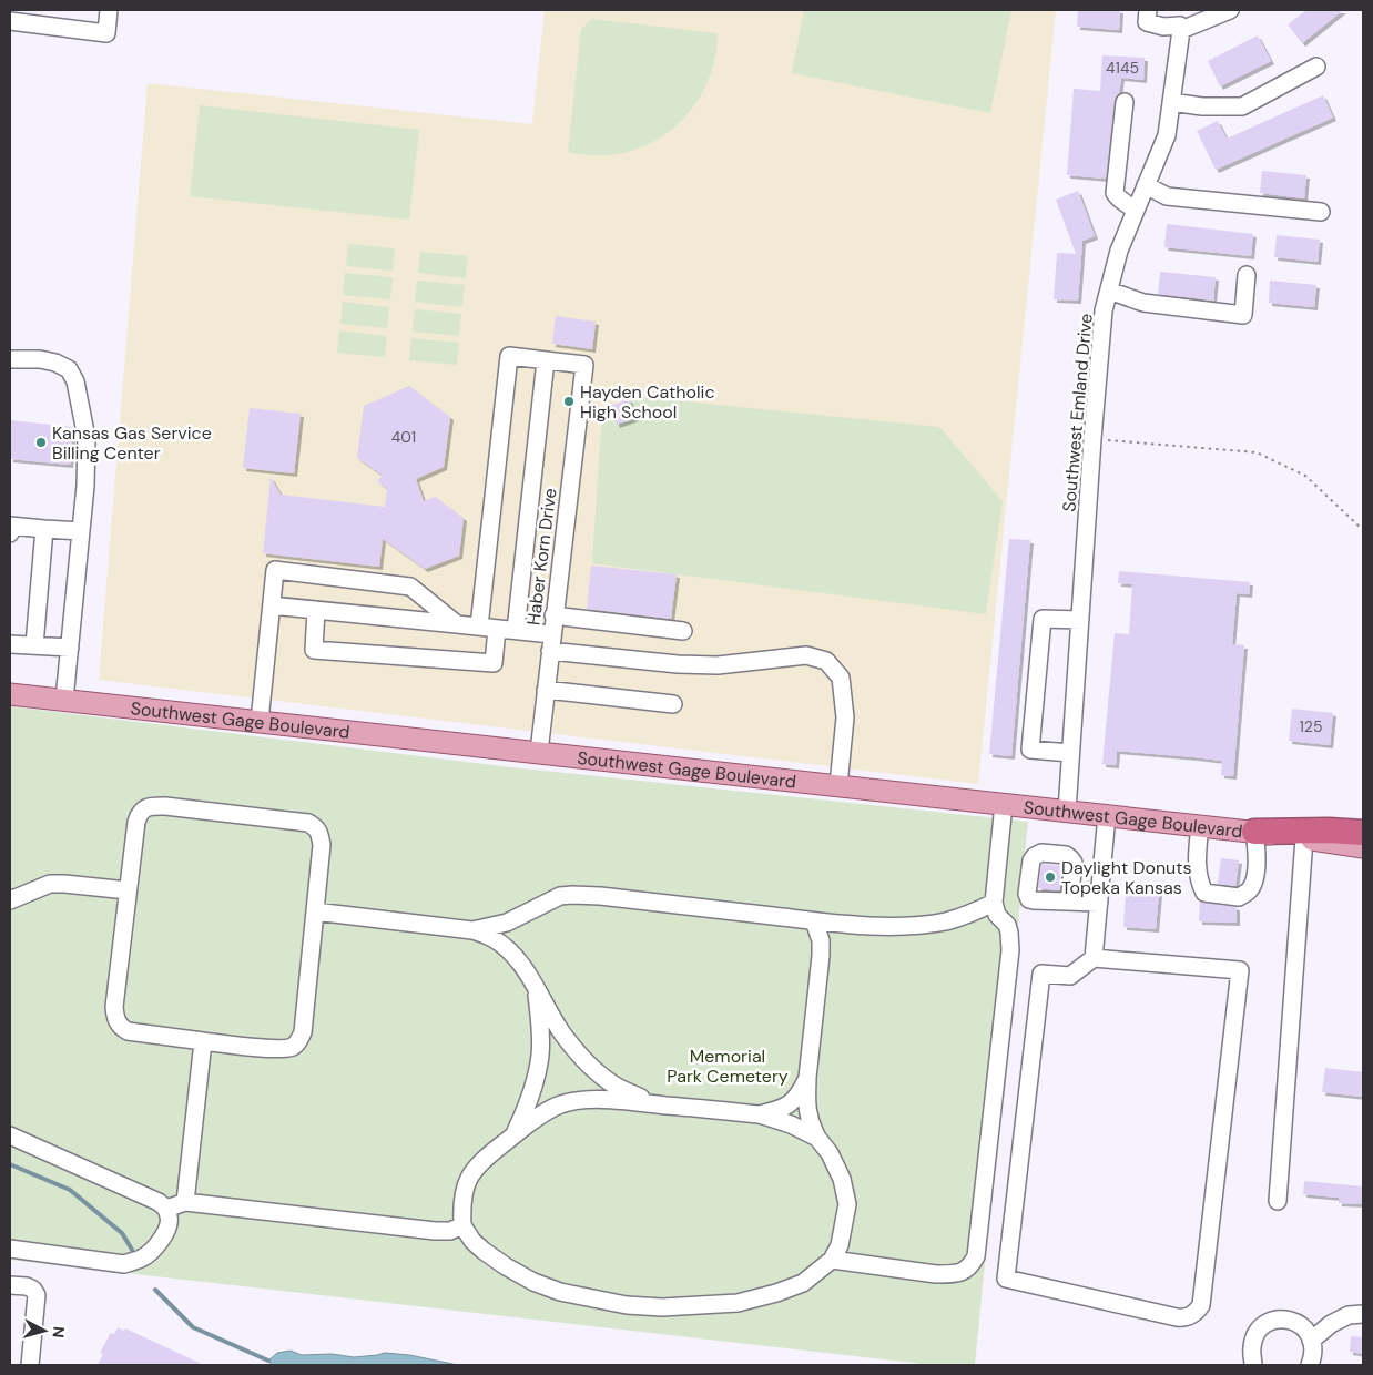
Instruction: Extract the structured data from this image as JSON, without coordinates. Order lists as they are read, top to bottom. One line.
{"streets":{"main road":["Southwest Gage Boulevard"],"street":["Southwest Emland Drive","Haber Korn Drive"]},"crossings":[["Southwest Emland Drive","Southwest Gage Boulevard"],["Haber Korn Drive","Southwest Gage Boulevard"]],"parks":["Memorial Park Cemetery"],"places":["Hayden Catholic High School","Kansas Gas Service Billing Center","Daylight Donuts Topeka Kansas"],"house_numbers":["4145","401","125"],"north":"right"}
